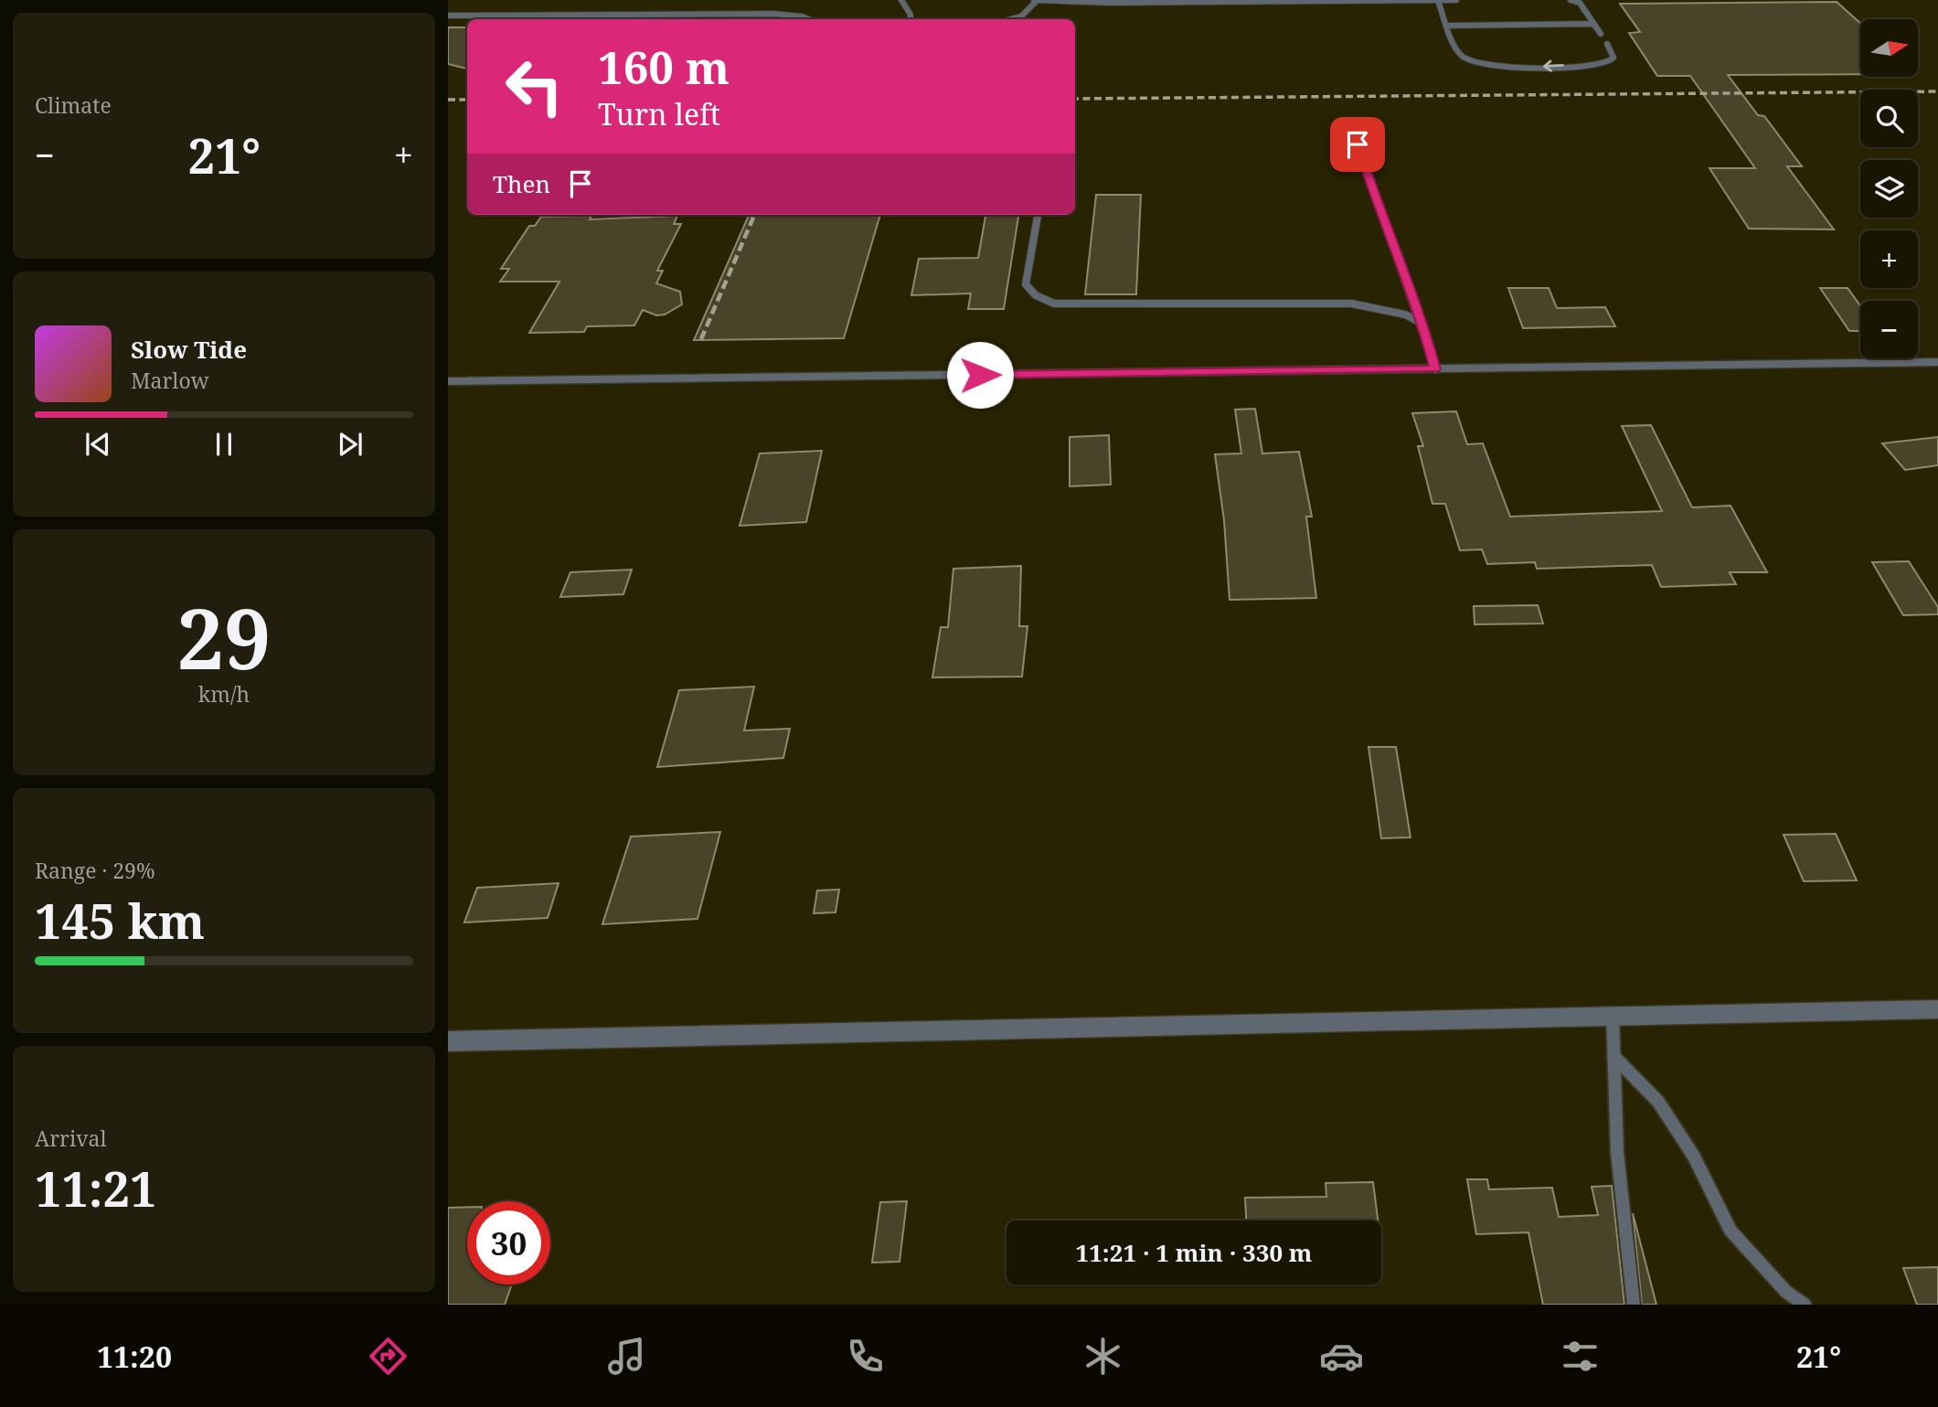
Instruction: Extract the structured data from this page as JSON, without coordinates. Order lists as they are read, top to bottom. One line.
{"north":"right","page":{"tile":["Climate",["29","km/h"],["Range · 29%","145 km"],["Arrival","11:21"]],"map_buttons":["+","−"],"turn":["160 m","Turn left"],"heat":["−","21°","+"],"then":"Then","song":["Slow Tide","Marlow"],"limit":"30","trip":"11:21 · 1 min · 330 m","tabs":["11:20","21°"]}}
